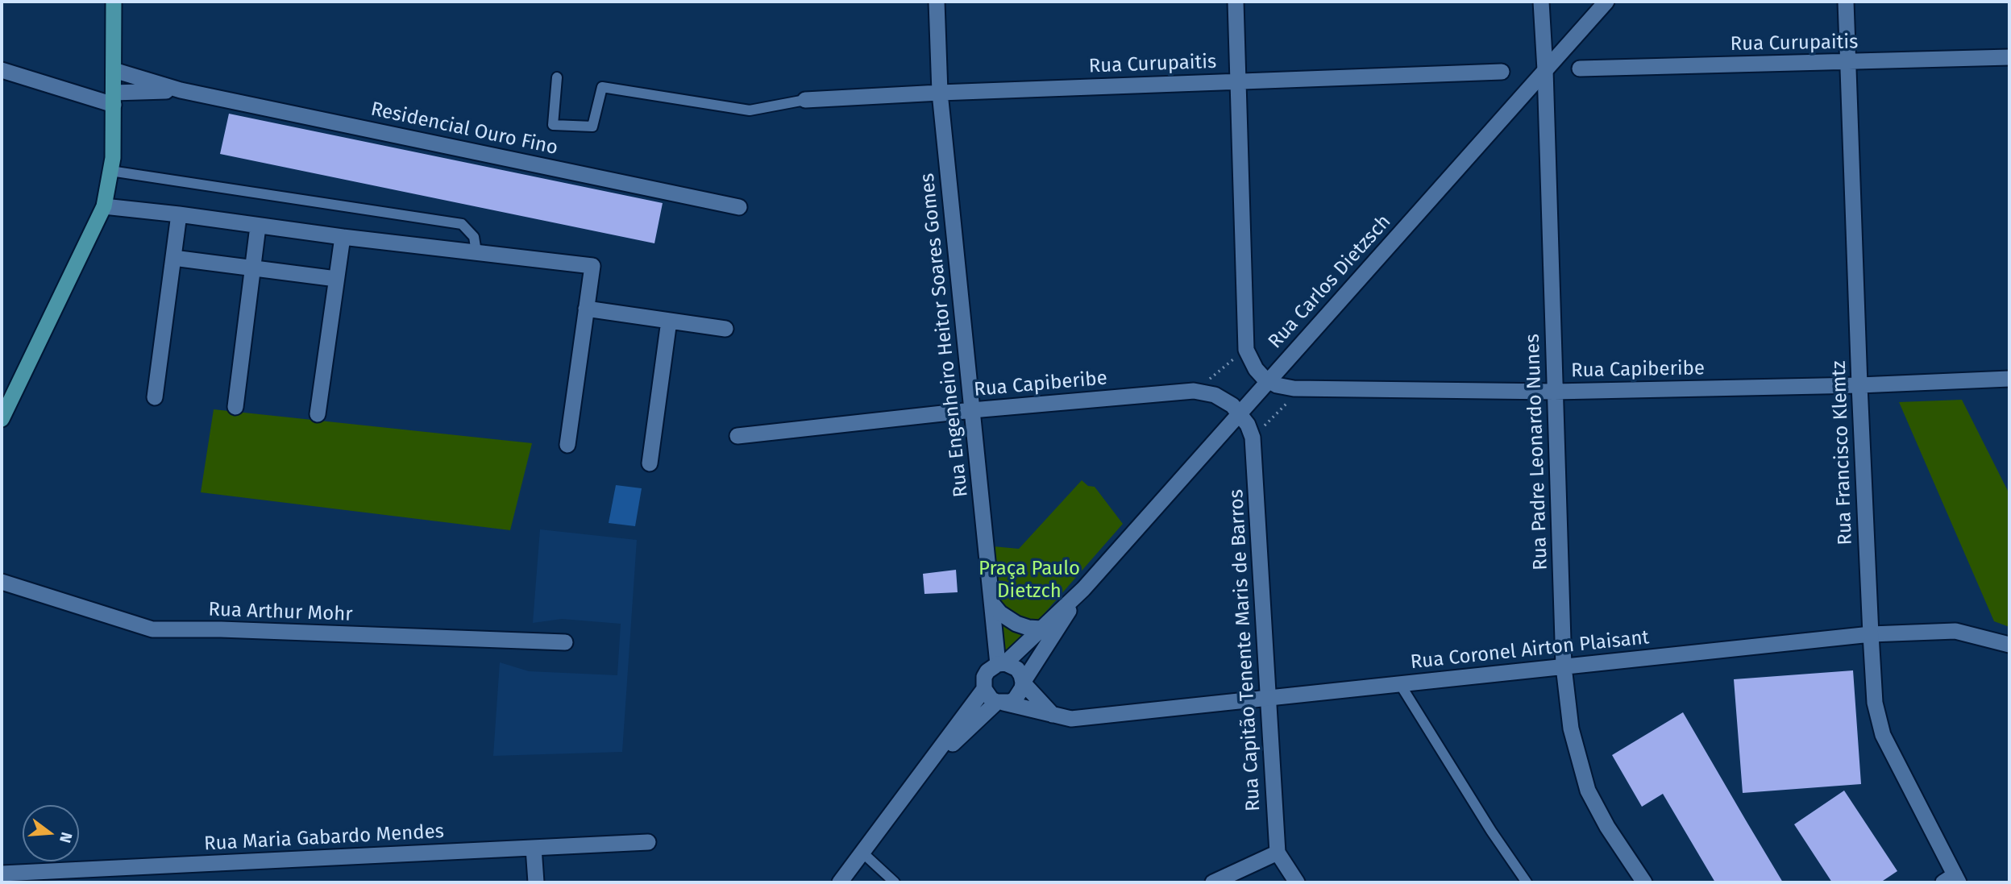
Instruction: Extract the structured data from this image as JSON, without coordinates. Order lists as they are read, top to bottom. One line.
{"streets":{"street":["Rua Curupaitis","Residencial Ouro Fino","Rua Carlos Dietzsch","Rua Engenheiro Heitor Soares Gomes","Rua Capiberibe","Rua Padre Leonardo Nunes","Rua Francisco Klemtz","Rua Arthur Mohr","Rua Capitão Tenente Maris de Barros","Rua Coronel Airton Plaisant","Rua Maria Gabardo Mendes"]},"crossings":[["Rua Curupaitis","Rua Engenheiro Heitor Soares Gomes"],["Rua Curupaitis","Rua Francisco Klemtz"],["Rua Carlos Dietzsch","Rua Engenheiro Heitor Soares Gomes"],["Rua Carlos Dietzsch","Rua Capiberibe"],["Rua Carlos Dietzsch","Rua Padre Leonardo Nunes"],["Rua Carlos Dietzsch","Rua Capitão Tenente Maris de Barros"],["Rua Carlos Dietzsch","Rua Coronel Airton Plaisant"],["Rua Engenheiro Heitor Soares Gomes","Rua Capiberibe"],["Rua Engenheiro Heitor Soares Gomes","Rua Coronel Airton Plaisant"],["Rua Capiberibe","Rua Padre Leonardo Nunes"],["Rua Capiberibe","Rua Francisco Klemtz"],["Rua Capiberibe","Rua Capitão Tenente Maris de Barros"],["Rua Padre Leonardo Nunes","Rua Coronel Airton Plaisant"],["Rua Francisco Klemtz","Rua Coronel Airton Plaisant"],["Rua Capitão Tenente Maris de Barros","Rua Coronel Airton Plaisant"]],"parks":["Praça Paulo Dietzch"],"north":"right"}
